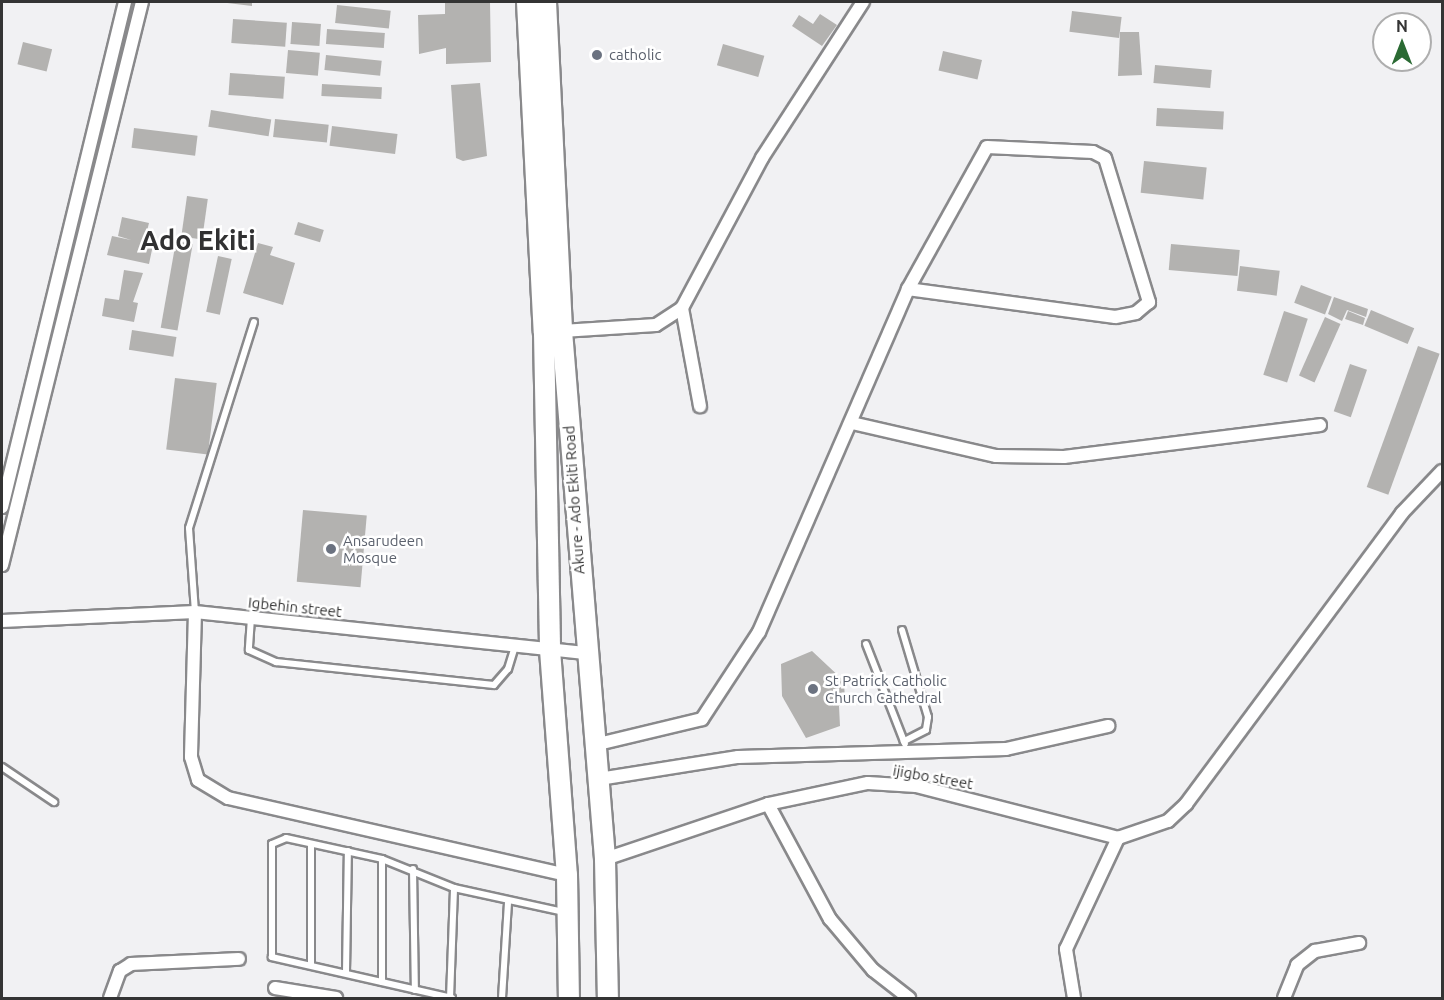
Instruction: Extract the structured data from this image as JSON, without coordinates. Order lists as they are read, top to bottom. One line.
{"streets":{"main road":["Akure - Ado Ekiti Road"],"street":["Igbehin street","ijigbo street"]},"crossings":[["Akure - Ado Ekiti Road","Igbehin street"],["Akure - Ado Ekiti Road","ijigbo street"]],"districts":["Ado Ekiti"],"places":["catholic","Ansarudeen Mosque","St Patrick Catholic Church Cathedral"],"north":"top"}
